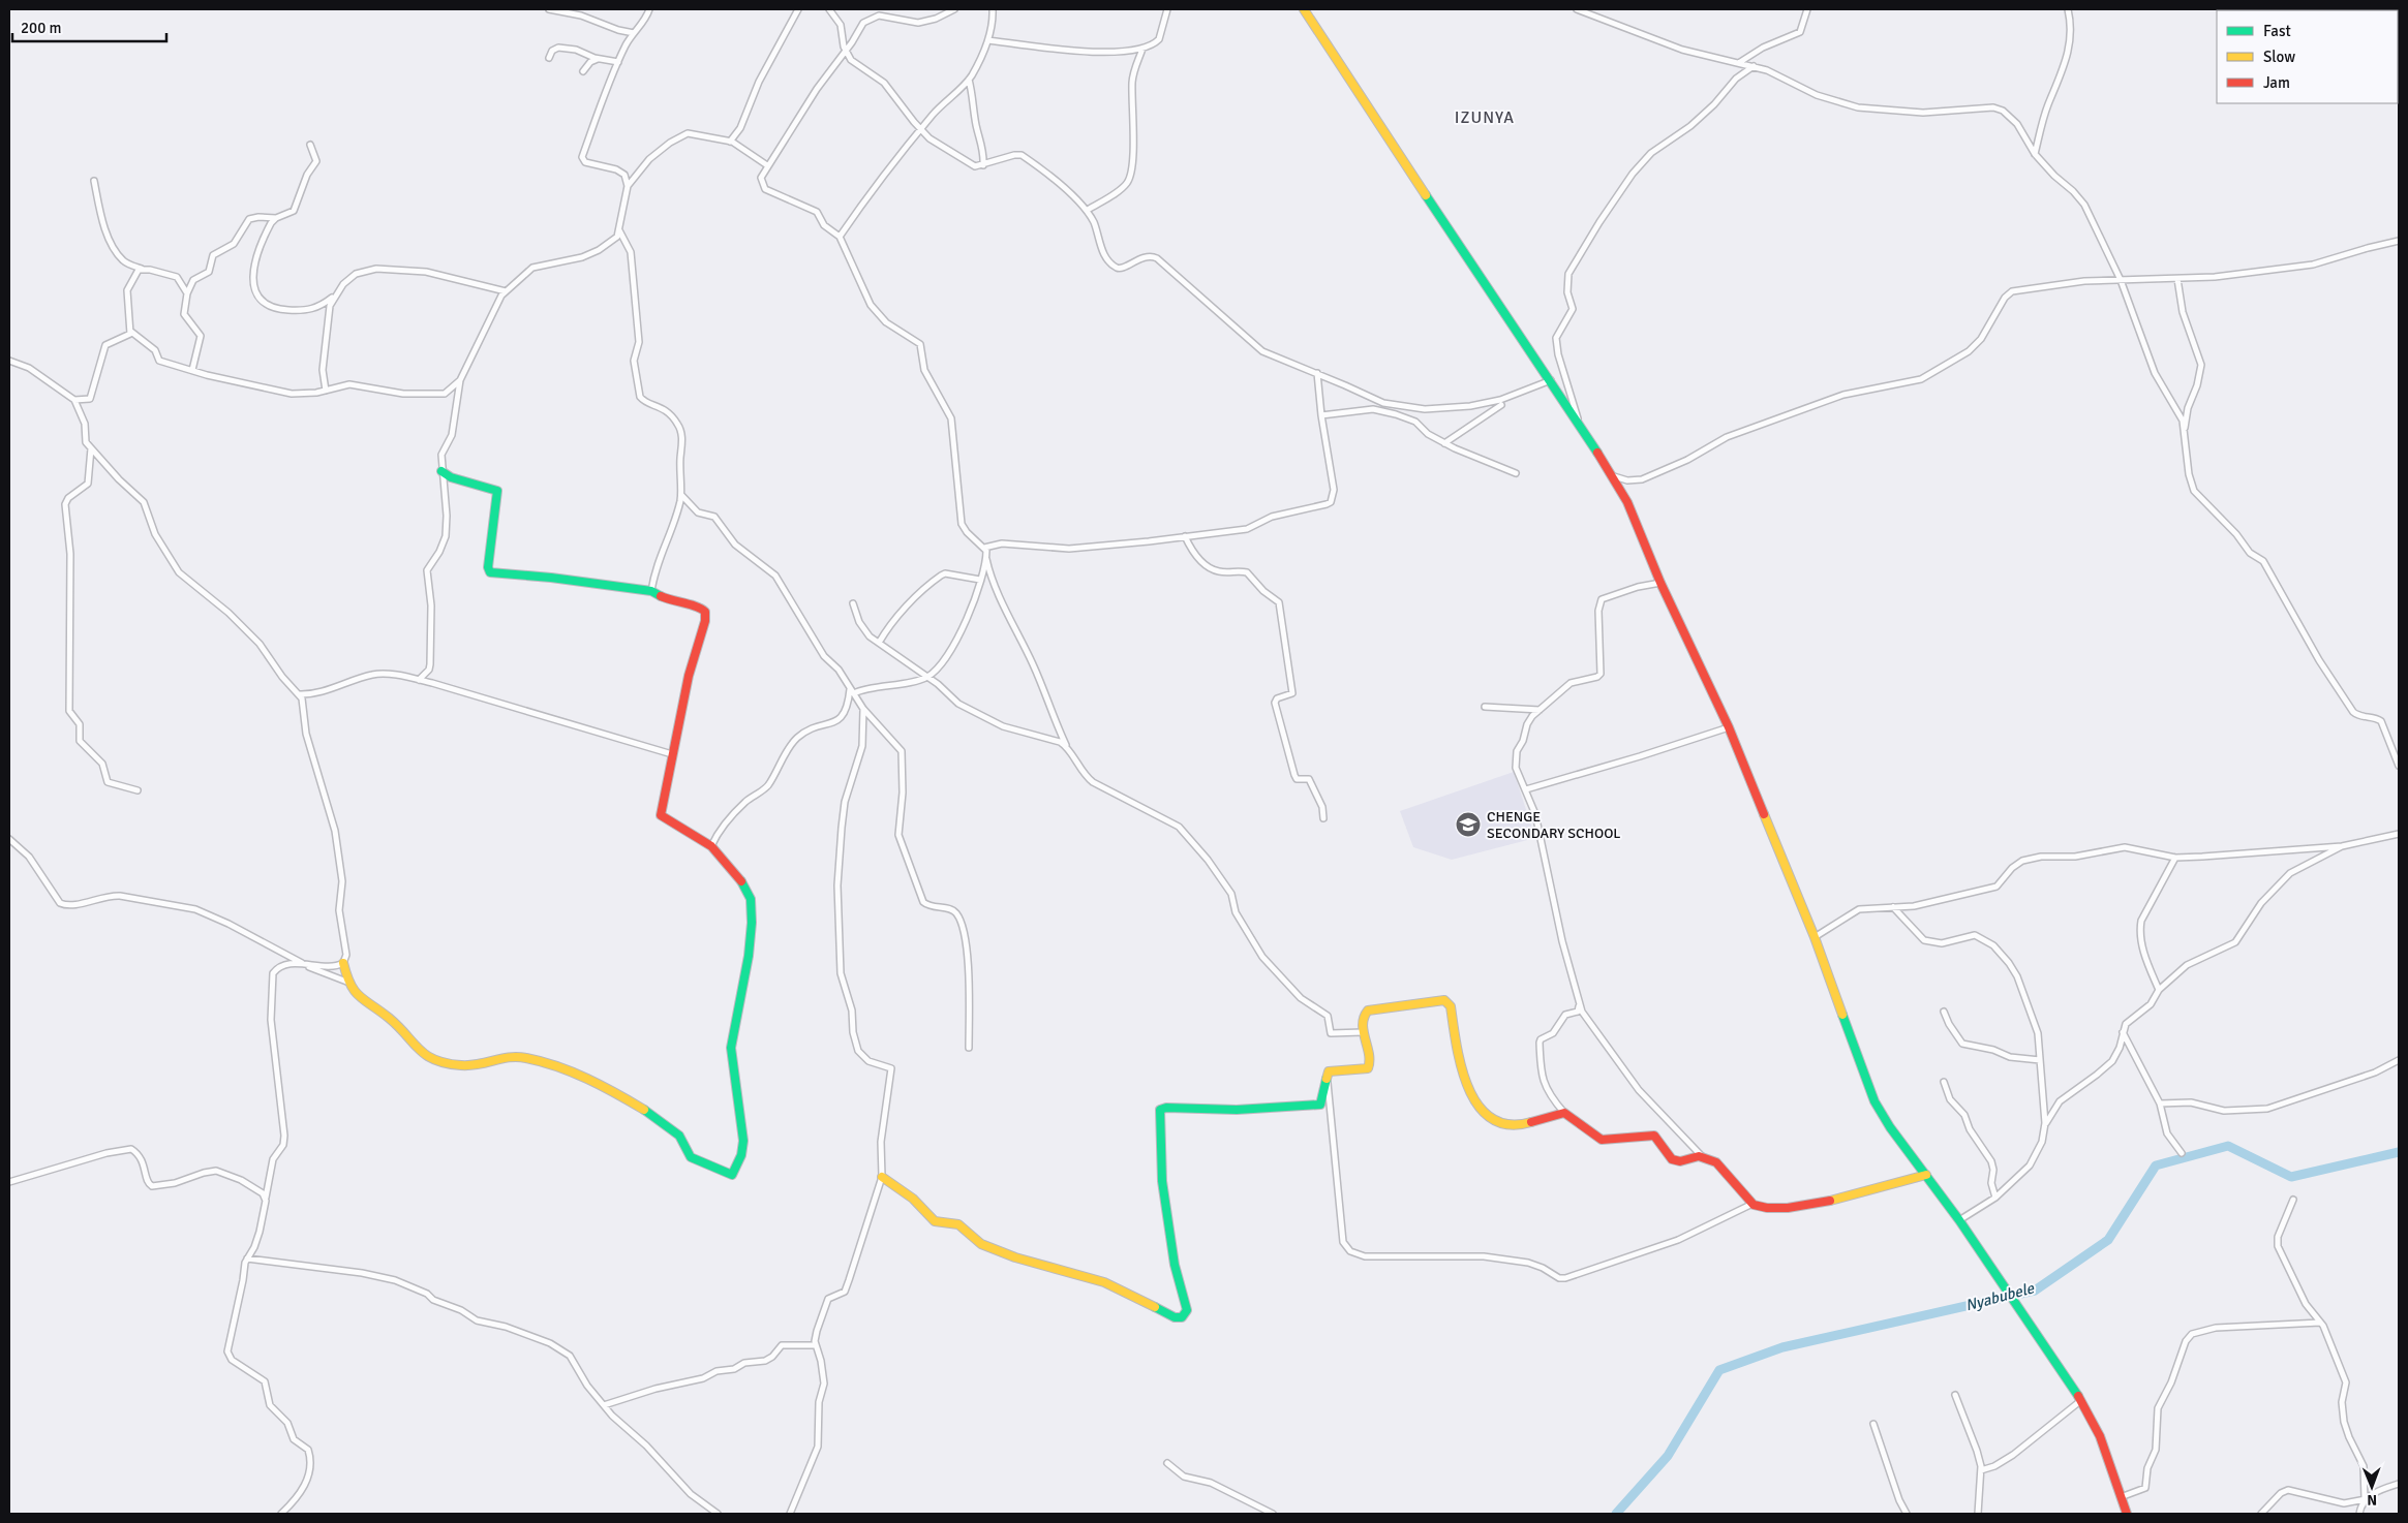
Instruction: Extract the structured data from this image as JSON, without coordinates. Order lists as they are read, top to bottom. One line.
{"districts":["IZUNYA"],"water":["Nyabubele"],"places":{"school or university":["CHENGE SECONDARY SCHOOL"]},"legend":["Fast","Slow","Jam"],"scale_bar":"200 m","north":"bottom"}
